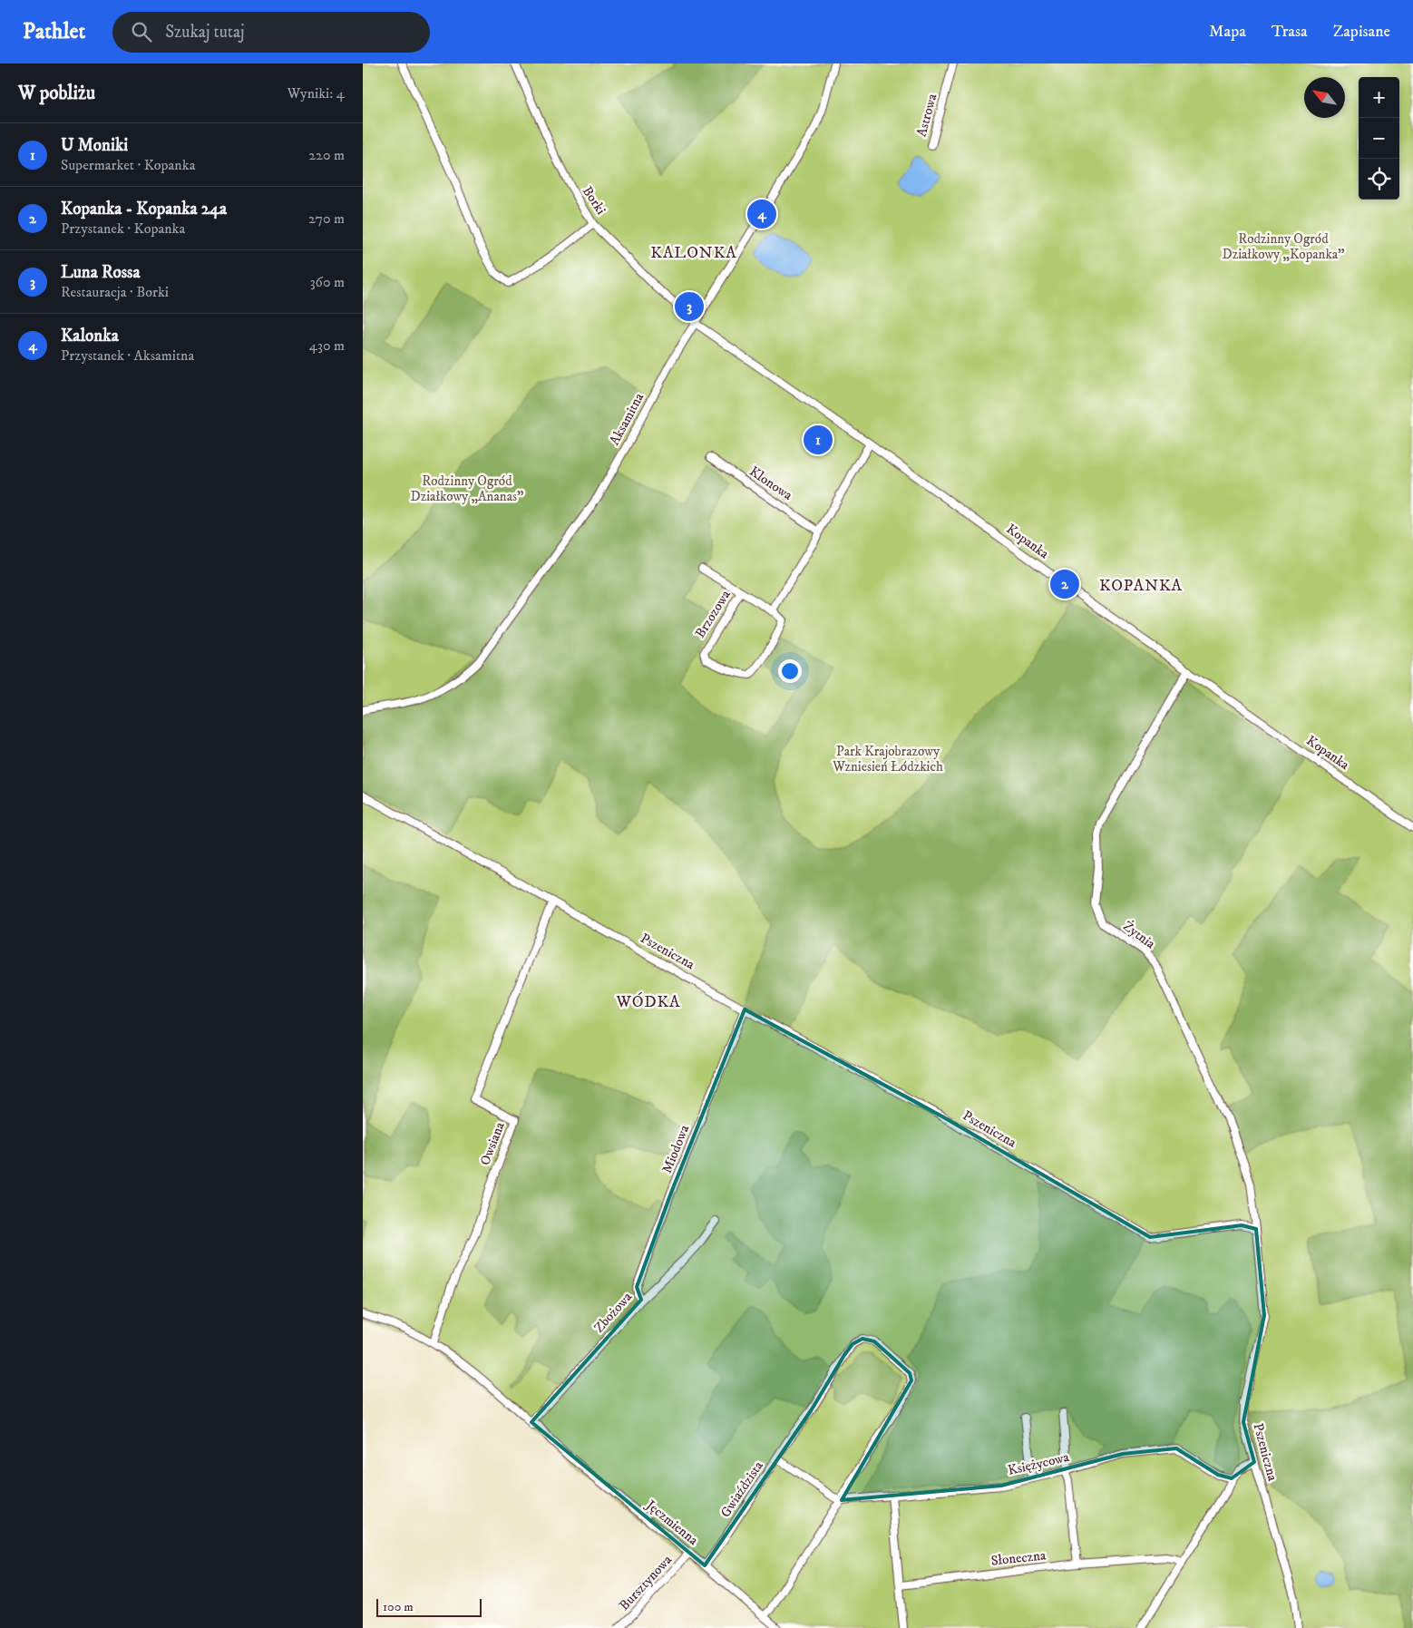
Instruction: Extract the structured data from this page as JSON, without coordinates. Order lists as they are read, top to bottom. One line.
{"streets":{"street":["Astrowa","Borki","Aksamitna","Klonowa","Kopanka","Brzozowa","Żytnia","Pszeniczna","Owsiana","Miodowa","Zbożowa","Księżycowa","Gwiaździsta","Jęczmienna","Słoneczna","Bursztynowa"]},"crossings":[["Borki","Aksamitna"],["Borki","Kopanka"],["Aksamitna","Kopanka"],["Kopanka","Żytnia"],["Żytnia","Pszeniczna"],["Pszeniczna","Owsiana"],["Pszeniczna","Miodowa"],["Owsiana","Jęczmienna"],["Miodowa","Zbożowa"],["Zbożowa","Jęczmienna"],["Księżycowa","Gwiaździsta"],["Gwiaździsta","Jęczmienna"],["Jęczmienna","Bursztynowa"]],"districts":["KALONKA","KOPANKA","WÓDKA"],"parks":["Rodzinny Ogród Działkowy „Kopanka”","Rodzinny Ogród Działkowy „Ananas”","Park Krajobrazowy Wzniesień Łódzkich"],"scale_bar":"100 m","north":"top left","page":{"header":"Pathlet","search":"Szukaj tutaj","nav":["Mapa","Trasa","Zapisane"],"heading":["W pobliżu","Wyniki: 4"],"map_buttons":["+","−"],"list":[{"mark":"1","name":"U Moniki","note":"Supermarket · Kopanka","value":"220 m"},{"mark":"2","name":"Kopanka - Kopanka 24a","note":"Przystanek · Kopanka","value":"270 m"},{"mark":"3","name":"Luna Rossa","note":"Restauracja · Borki","value":"360 m"},{"mark":"4","name":"Kalonka","note":"Przystanek · Aksamitna","value":"430 m"}],"pins":["4","3","1","2"],"scale":"100 m"}}
